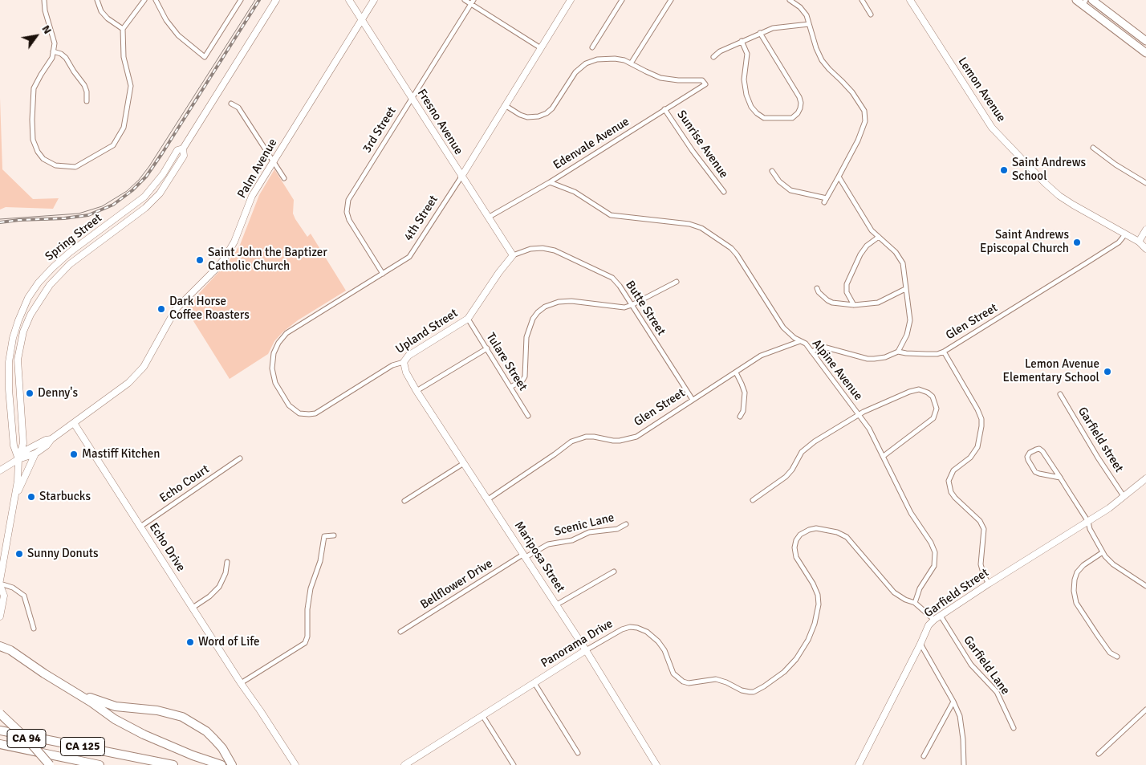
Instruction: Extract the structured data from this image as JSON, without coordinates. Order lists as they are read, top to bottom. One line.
{"streets":{"highway":["CA 94","CA 125"],"street":["Lemon Avenue","Fresno Avenue","3rd Street","Edenvale Avenue","Sunrise Avenue","Palm Avenue","4th Street","Spring Street","Butte Street","Glen Street","Upland Street","Tulare Street","Alpine Avenue","Garfield street","Echo Court","Scenic Lane","Echo Drive","Mariposa Street","Bellflower Drive","Garfield Street","Panorama Drive","Garfield Lane"]},"crossings":[["Lemon Avenue","Glen Street"],["Fresno Avenue","3rd Street"],["Fresno Avenue","Edenvale Avenue"],["Fresno Avenue","Palm Avenue"],["Fresno Avenue","4th Street"],["Fresno Avenue","Butte Street"],["Fresno Avenue","Upland Street"],["3rd Street","4th Street"],["Edenvale Avenue","Sunrise Avenue"],["Edenvale Avenue","Alpine Avenue"],["Palm Avenue","Spring Street"],["Palm Avenue","Echo Drive"],["4th Street","Upland Street"],["Butte Street","Glen Street"],["Butte Street","Upland Street"],["Glen Street","Alpine Avenue"],["Glen Street","Mariposa Street"],["Upland Street","Tulare Street"],["Upland Street","Mariposa Street"],["Alpine Avenue","Panorama Drive"],["Garfield street","Garfield Street"],["Echo Court","Echo Drive"],["Scenic Lane","Mariposa Street"],["Scenic Lane","Bellflower Drive"],["Mariposa Street","Bellflower Drive"],["Mariposa Street","Panorama Drive"],["Garfield Street","Garfield Lane"]],"places":["Saint Andrews School","Saint Andrews Episcopal Church","Saint John the Baptizer Catholic Church","Dark Horse Coffee Roasters","Lemon Avenue Elementary School","Denny's","Mastiff Kitchen","Starbucks","Sunny Donuts","Word of Life"],"north":"top right"}
